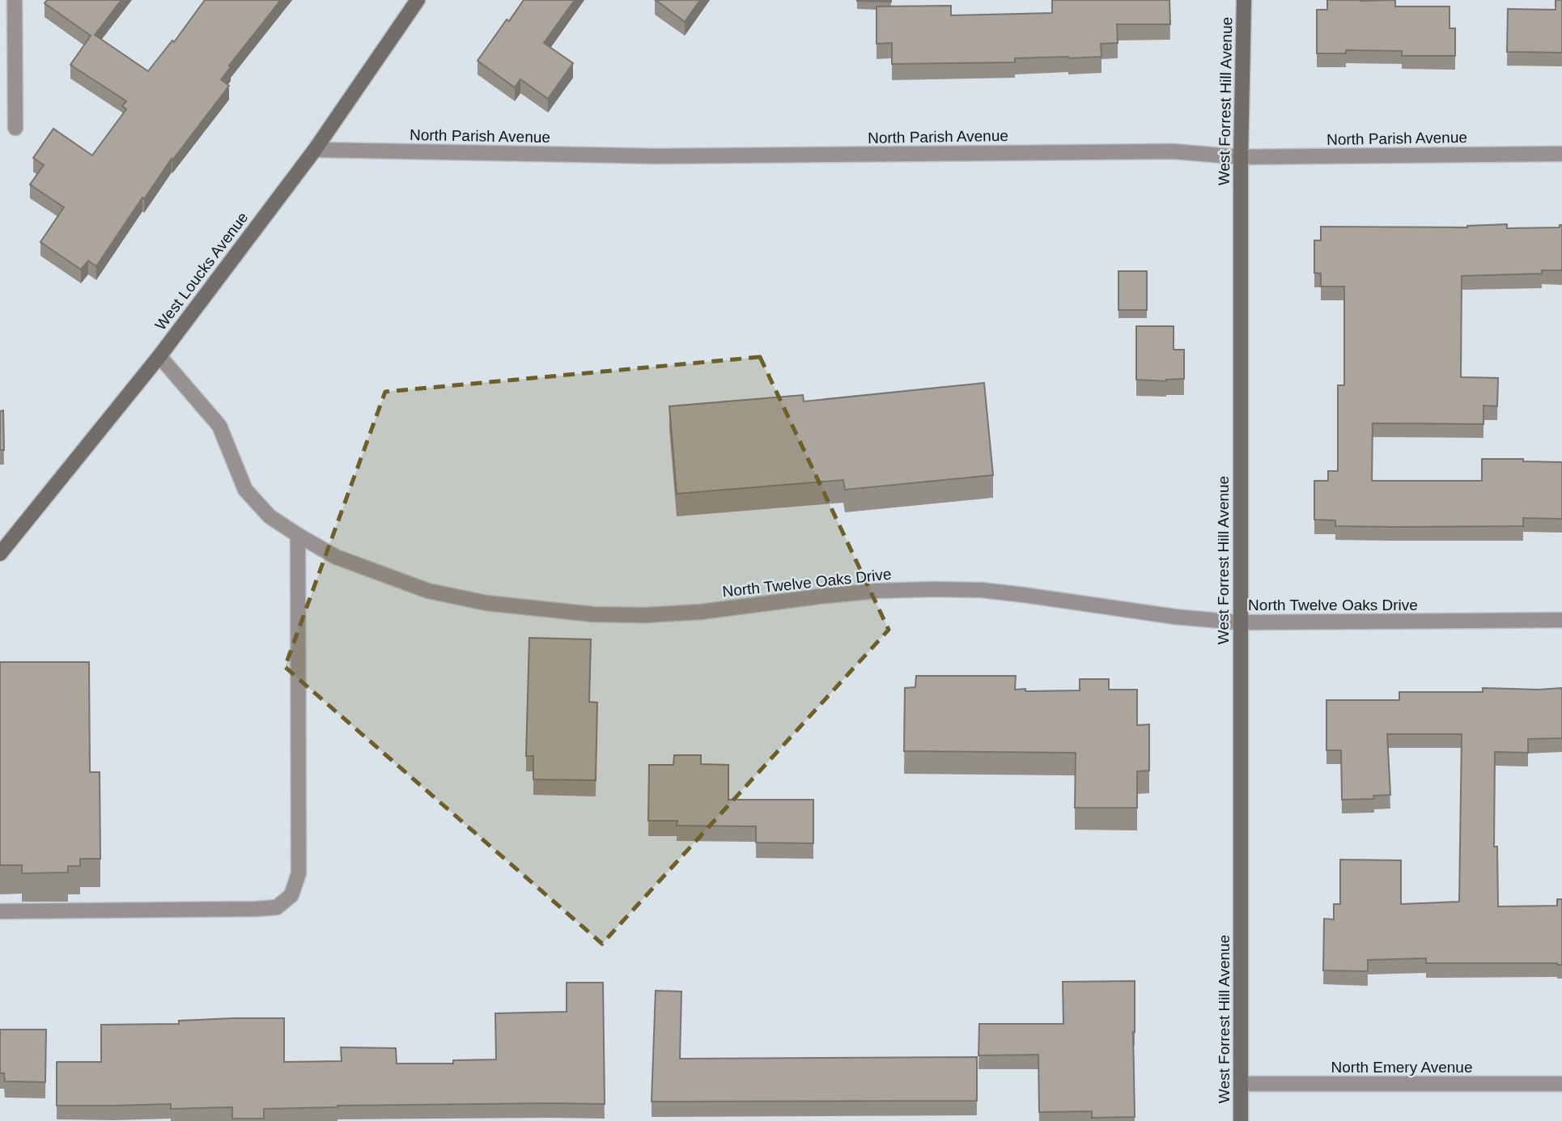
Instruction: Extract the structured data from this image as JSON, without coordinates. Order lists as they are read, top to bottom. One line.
{"streets":{"main road":["West Forrest Hill Avenue","West Loucks Avenue"],"street":["North Parish Avenue","North Twelve Oaks Drive","North Emery Avenue"]},"crossings":[["West Forrest Hill Avenue","North Parish Avenue"],["West Forrest Hill Avenue","North Twelve Oaks Drive"],["West Forrest Hill Avenue","North Emery Avenue"],["North Parish Avenue","West Loucks Avenue"],["West Loucks Avenue","North Twelve Oaks Drive"]]}
